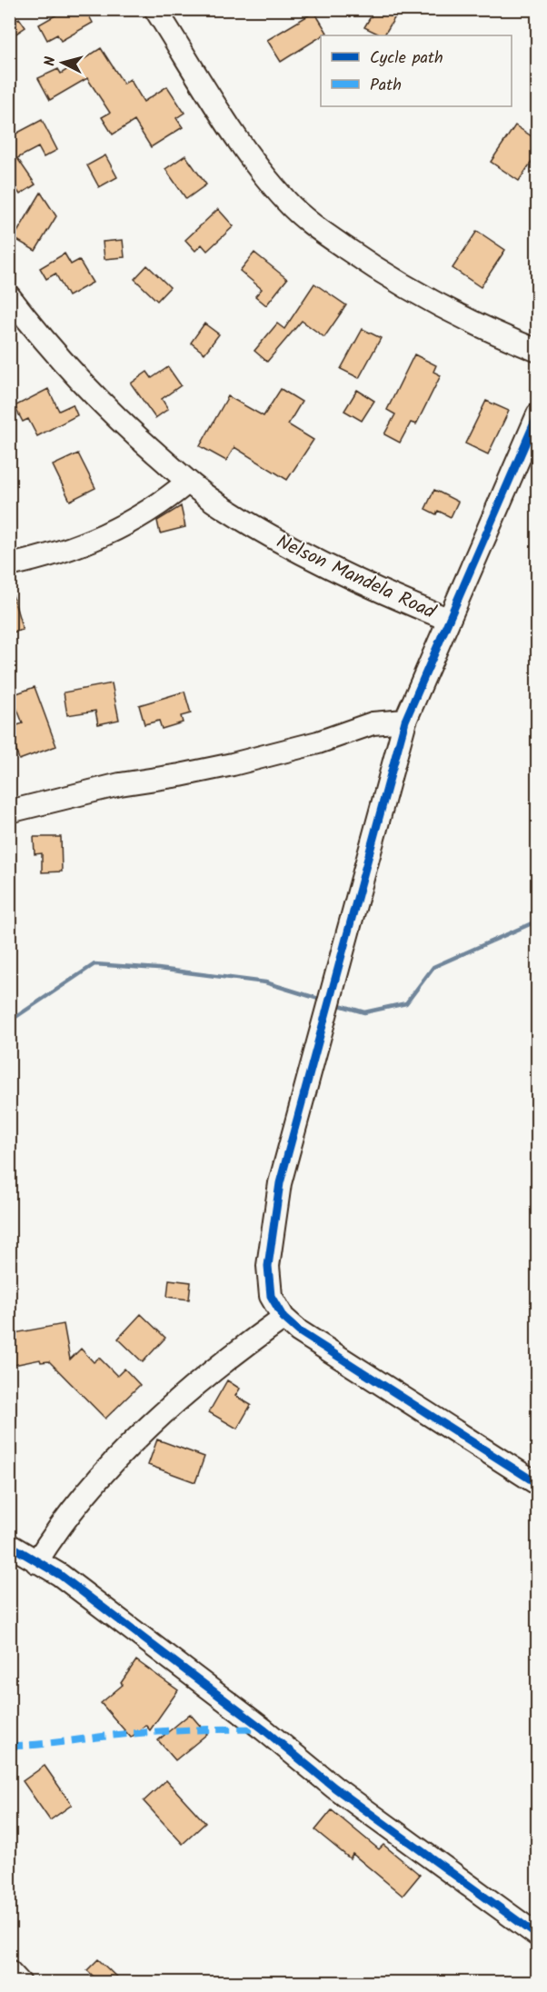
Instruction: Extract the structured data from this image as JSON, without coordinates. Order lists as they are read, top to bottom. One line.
{"streets":{"street":["Nelson Mandela Road"]},"legend":["Cycle path","Path"],"north":"left"}
